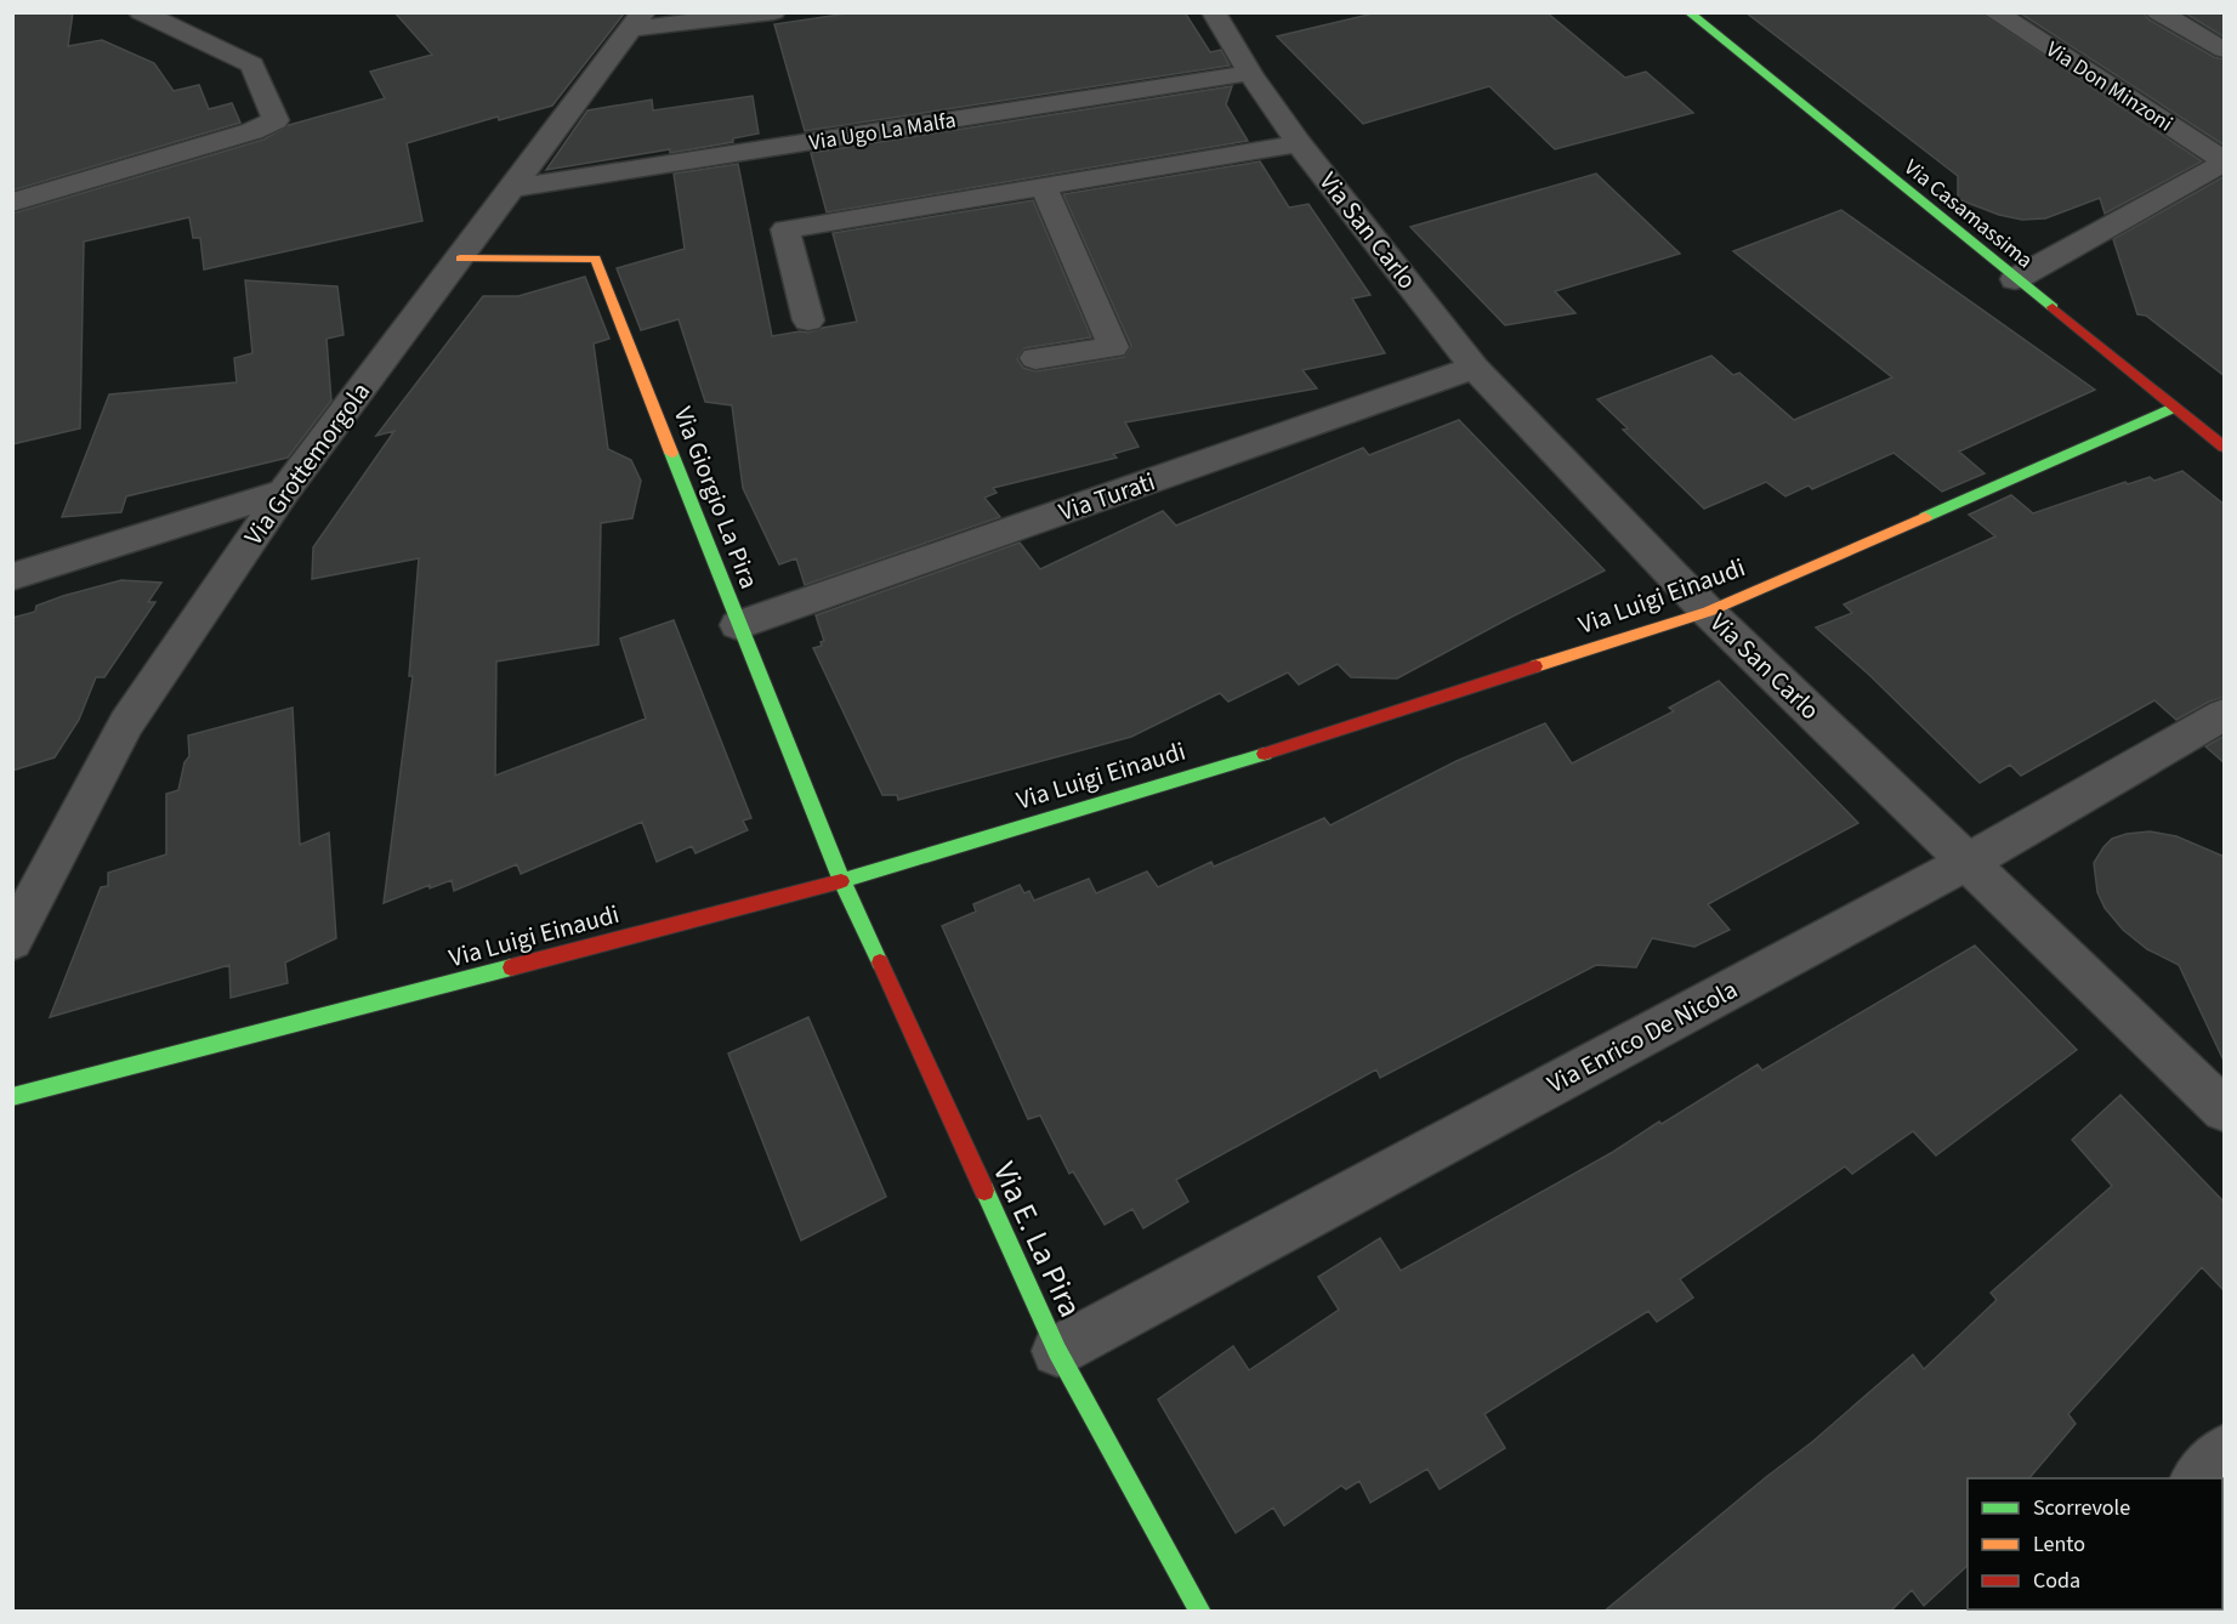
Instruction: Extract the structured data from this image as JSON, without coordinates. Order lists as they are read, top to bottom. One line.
{"streets":{"street":["Via Don Minzoni","Via Ugo La Malfa","Via Casamassima","Via San Carlo","Via Grottemorgola","Via Turati","Via Giorgio La Pira","Via Luigi Einaudi","Via Enrico De Nicola","Via E. La Pira"]},"crossings":[["Via Ugo La Malfa","Via San Carlo"],["Via Ugo La Malfa","Via Grottemorgola"],["Via Casamassima","Via Luigi Einaudi"],["Via San Carlo","Via Turati"],["Via San Carlo","Via Luigi Einaudi"],["Via San Carlo","Via Enrico De Nicola"],["Via Grottemorgola","Via Giorgio La Pira"],["Via Turati","Via Giorgio La Pira"],["Via Giorgio La Pira","Via Luigi Einaudi"],["Via Giorgio La Pira","Via E. La Pira"],["Via Luigi Einaudi","Via E. La Pira"],["Via Enrico De Nicola","Via E. La Pira"]],"legend":["Scorrevole","Lento","Coda"]}
